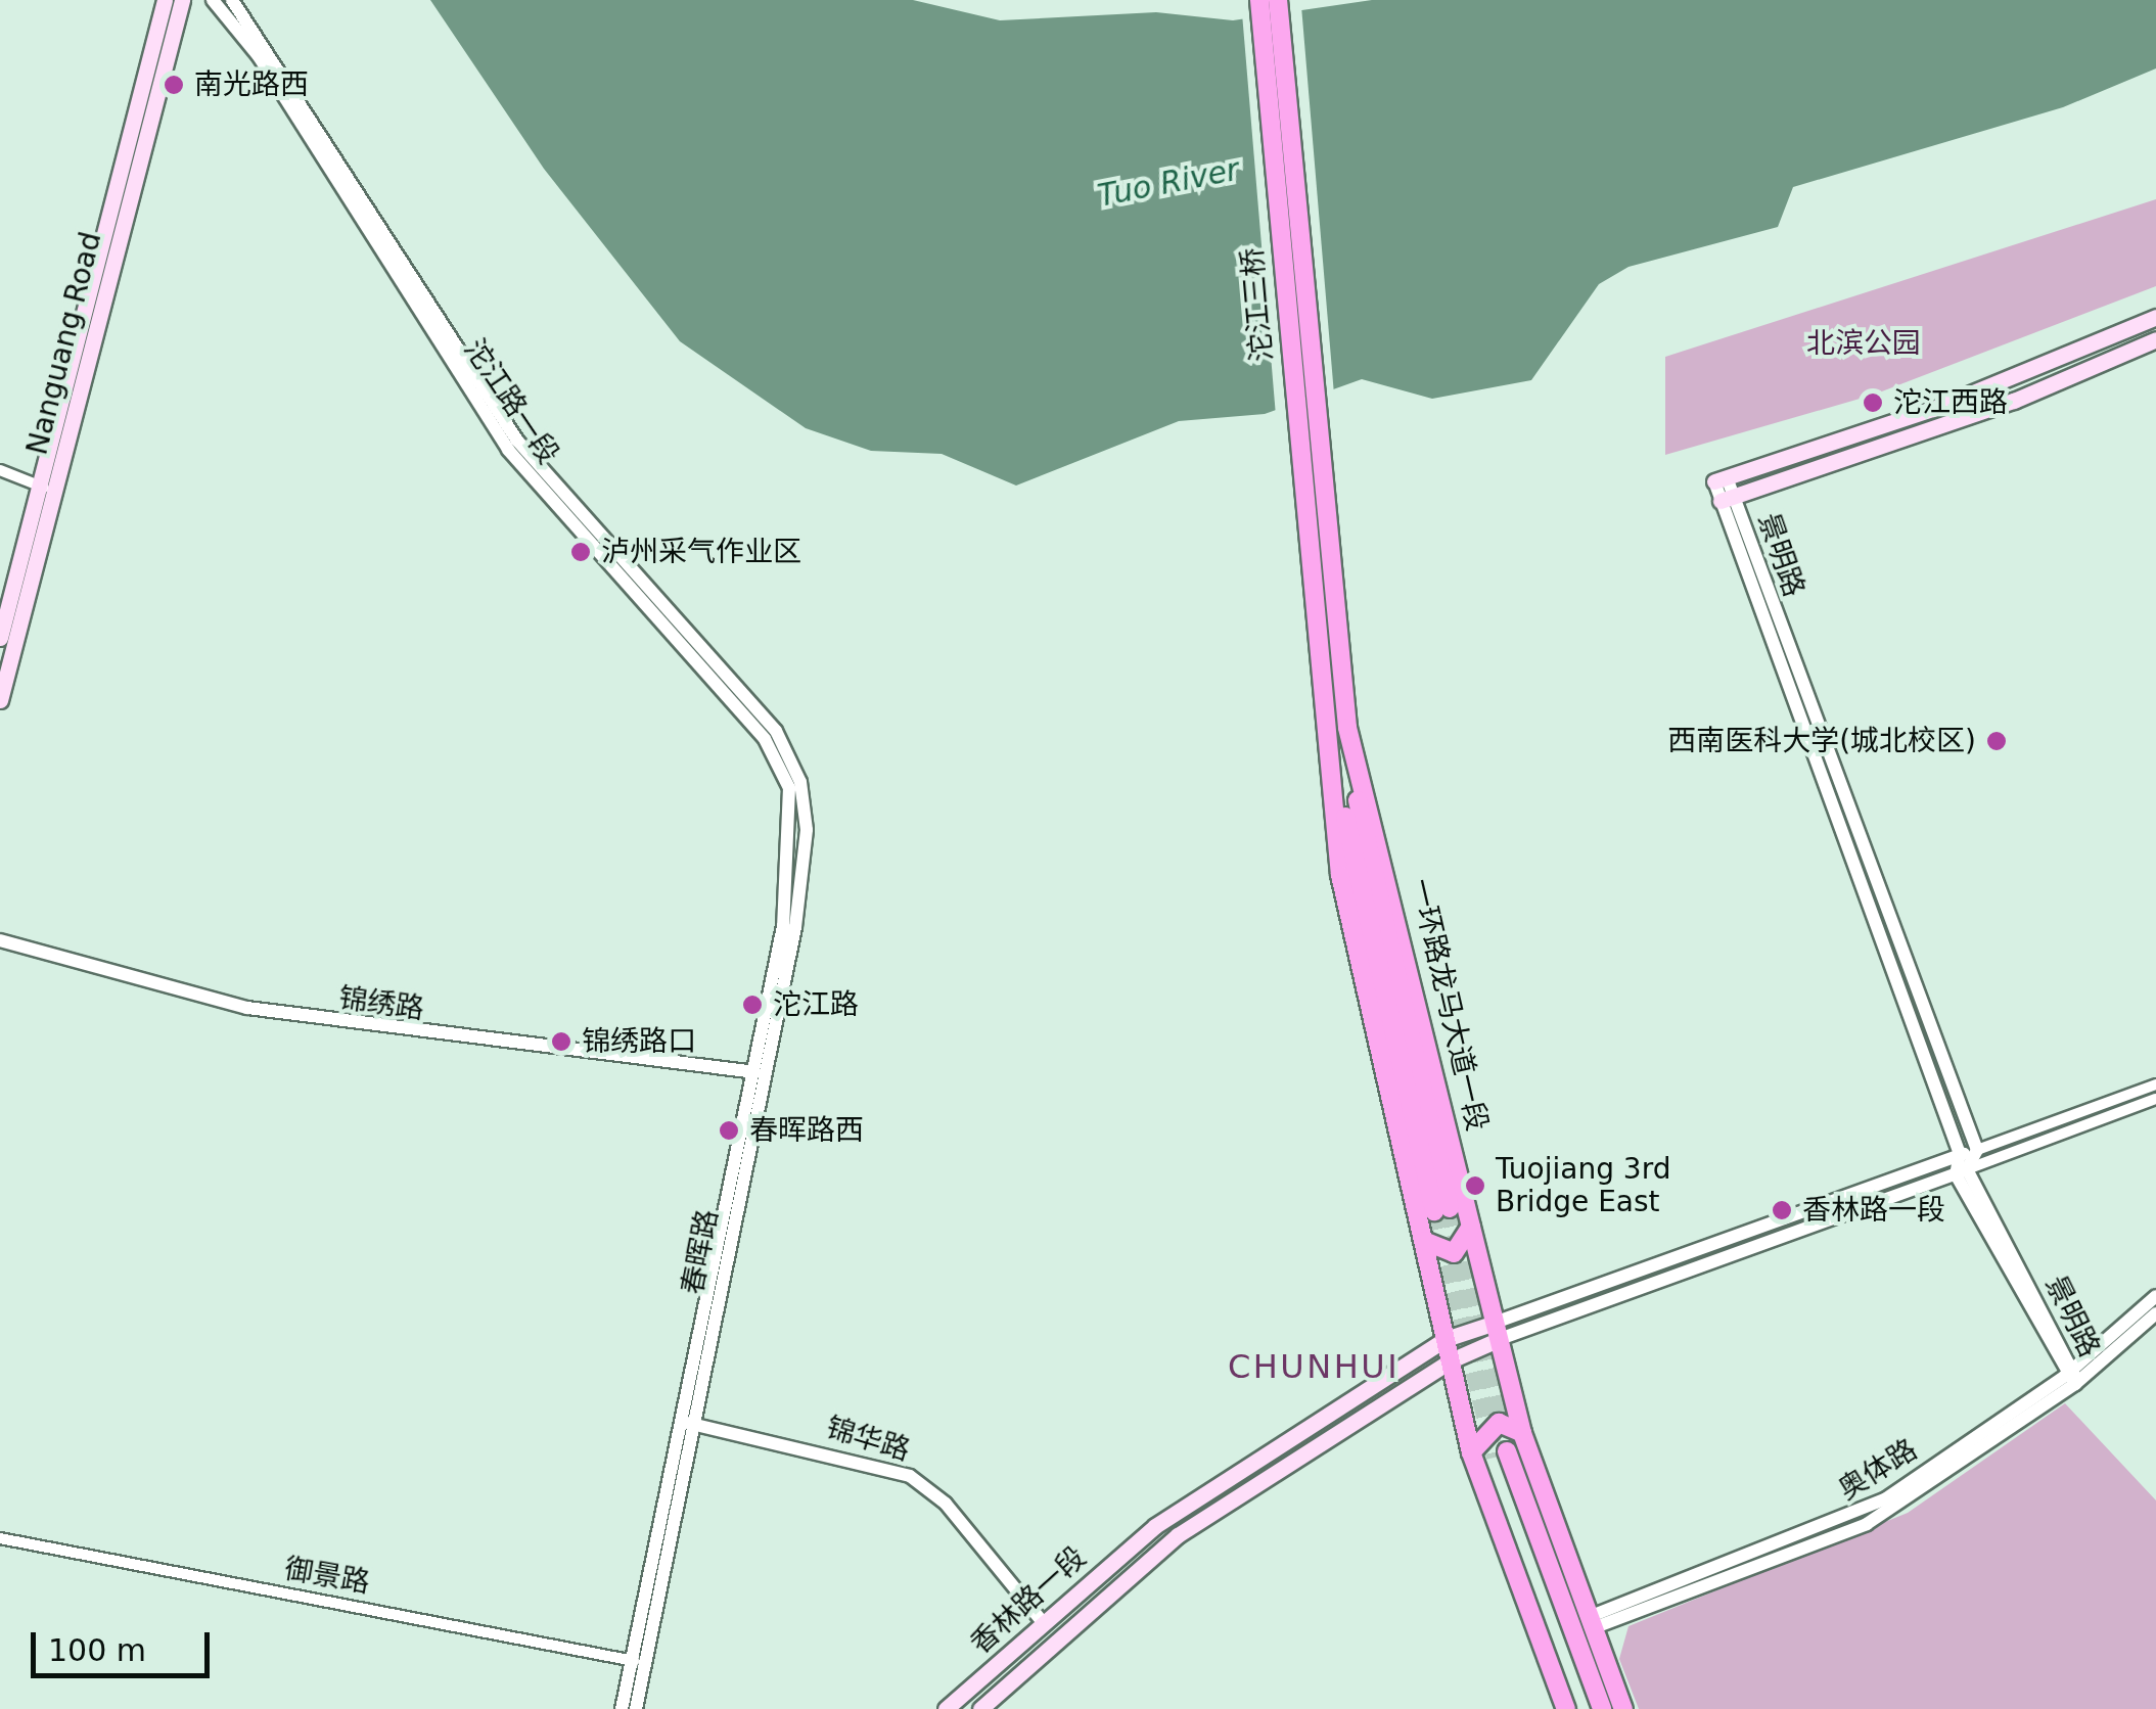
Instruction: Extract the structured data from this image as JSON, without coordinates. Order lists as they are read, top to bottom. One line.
{"streets":{"highway":["沱江三桥","一环路龙马大道一段"],"main road":["Nanguang Road","香林路一段"],"street":["沱江路一段","景明路","锦绣路","春晖路","锦华路","奥体路","御景路"]},"crossings":[["沱江三桥","一环路龙马大道一段"],["沱江路一段","春晖路"],["景明路","奥体路"],["景明路","香林路一段"],["锦绣路","春晖路"],["一环路龙马大道一段","奥体路"],["一环路龙马大道一段","香林路一段"],["春晖路","锦华路"],["春晖路","御景路"],["锦华路","香林路一段"]],"districts":["CHUNHUI"],"water":["Tuo River"],"parks":["北滨公园"],"places":["南光路西","沱江西路","泸州采气作业区","西南医科大学(城北校区)","沱江路","锦绣路口","春晖路西","Tuojiang 3rd Bridge East","香林路一段"],"scale_bar":"100 m"}
